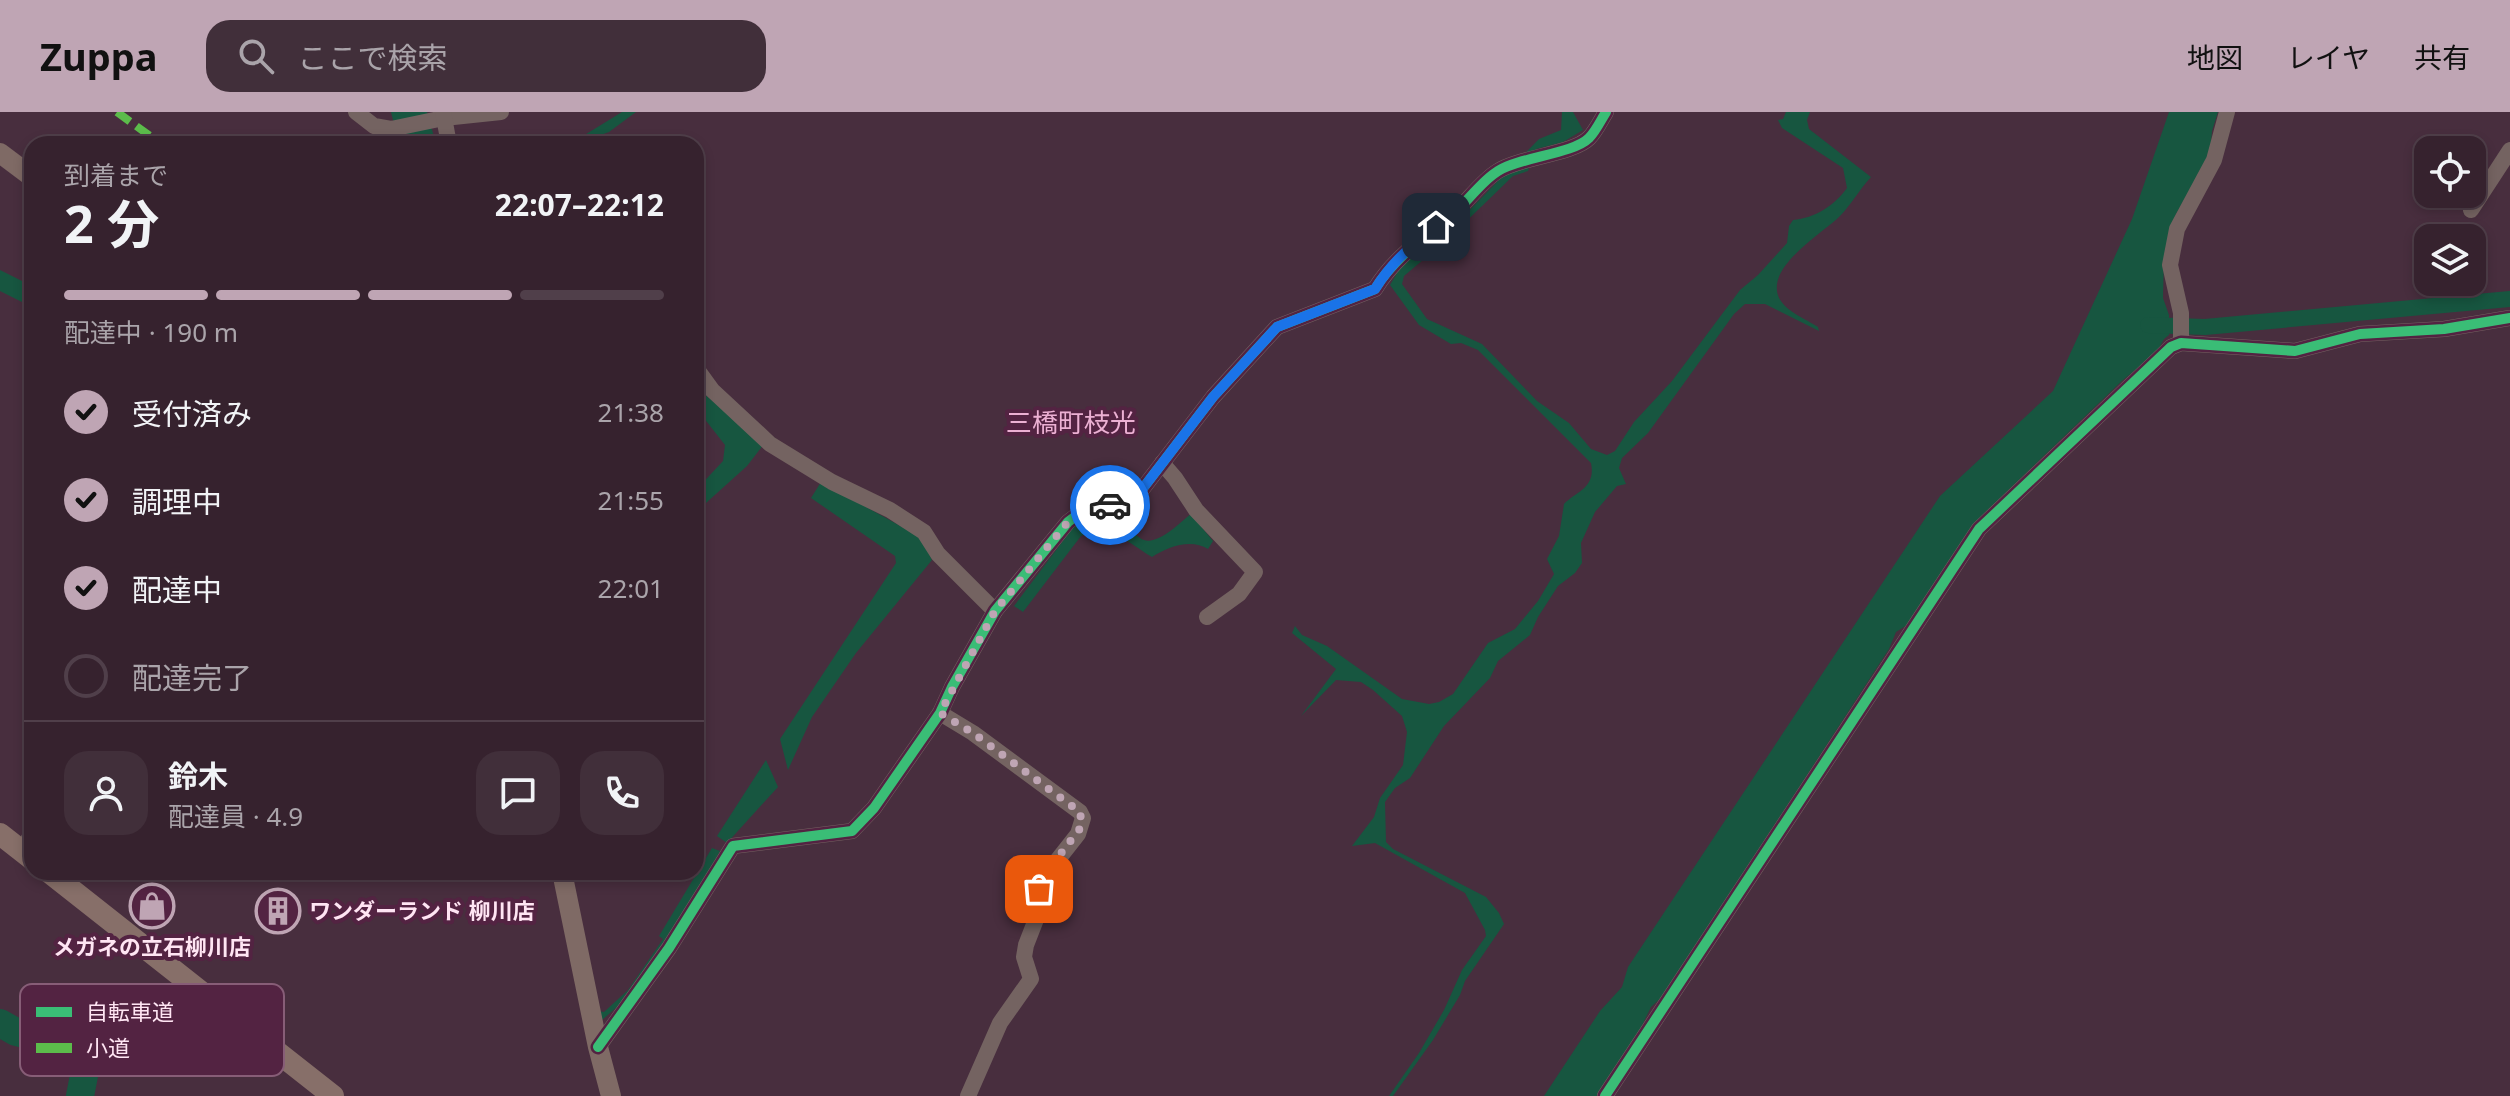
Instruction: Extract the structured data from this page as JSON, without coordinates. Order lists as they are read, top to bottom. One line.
{"districts":["三橋町枝光"],"places":{"shop":["メガネの立石柳川店"],"building":["ワンダーランド 柳川店"]},"legend":["自転車道","小道"],"page":{"header":"Zuppa","search":"ここで検索","nav":["地図","レイヤ","共有"],"heading":["2 分","到着まで","22:07–22:12"],"panel":["鈴木","配達員 · 4.9"],"bar":"配達中 · 190 m","list":[["受付済み","21:38"],["調理中","21:55"],["配達中","22:01"],"配達完了"]}}
